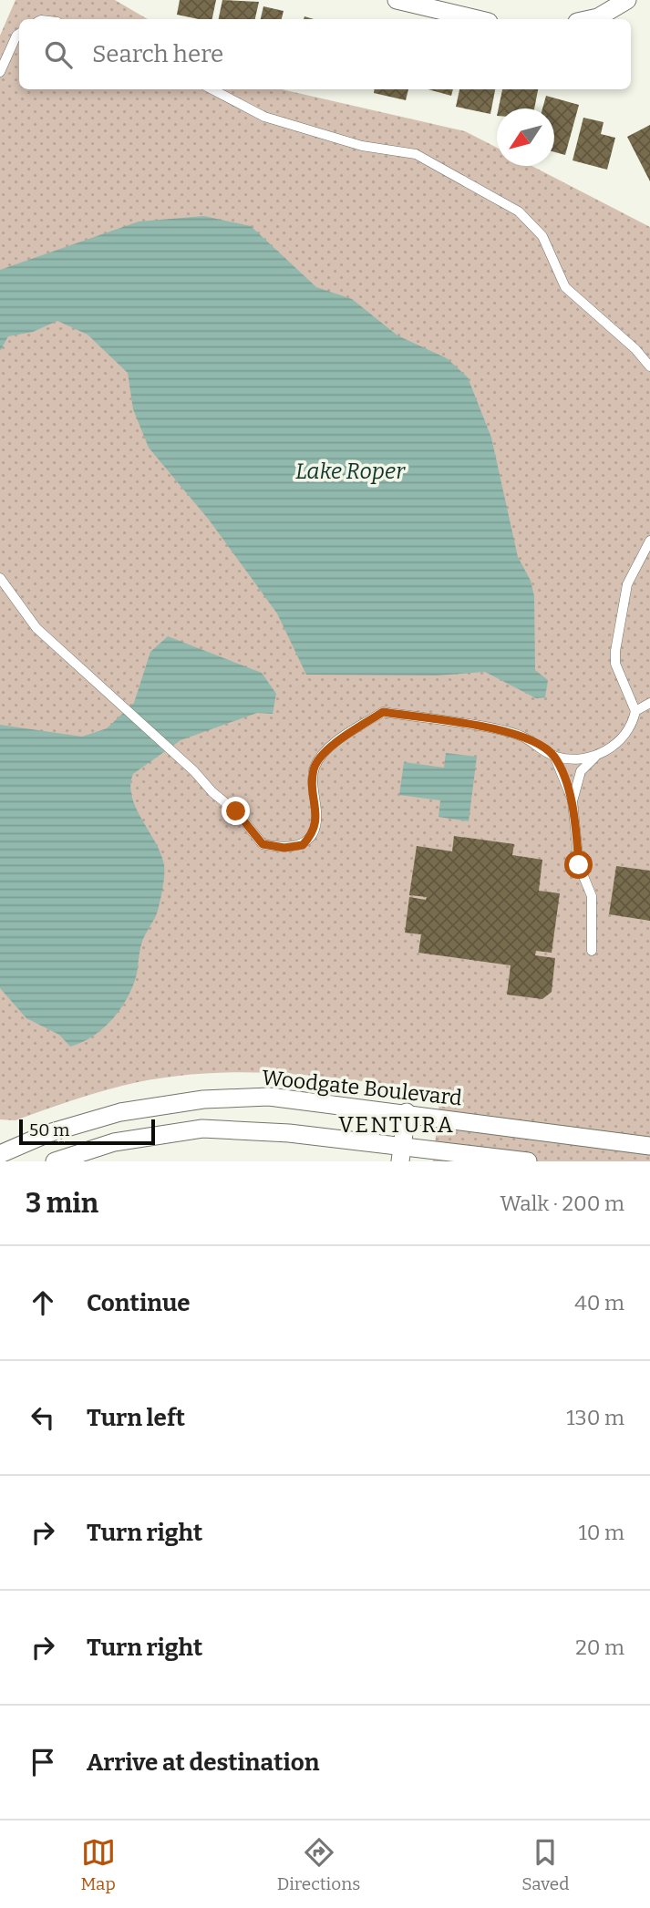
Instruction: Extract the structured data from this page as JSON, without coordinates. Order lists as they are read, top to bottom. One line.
{"streets":{"street":["Woodgate Boulevard"]},"districts":["VENTURA"],"water":["Lake Roper"],"scale_bar":"50 m","north":"bottom left","page":{"search":"Search here","scale":"50 m","heading":["3 min","Walk · 200 m"],"list":[["Continue","40 m"],["Turn left","130 m"],["Turn right","10 m"],["Turn right","20 m"],"Arrive at destination"],"nav":["Map","Directions","Saved"]}}
